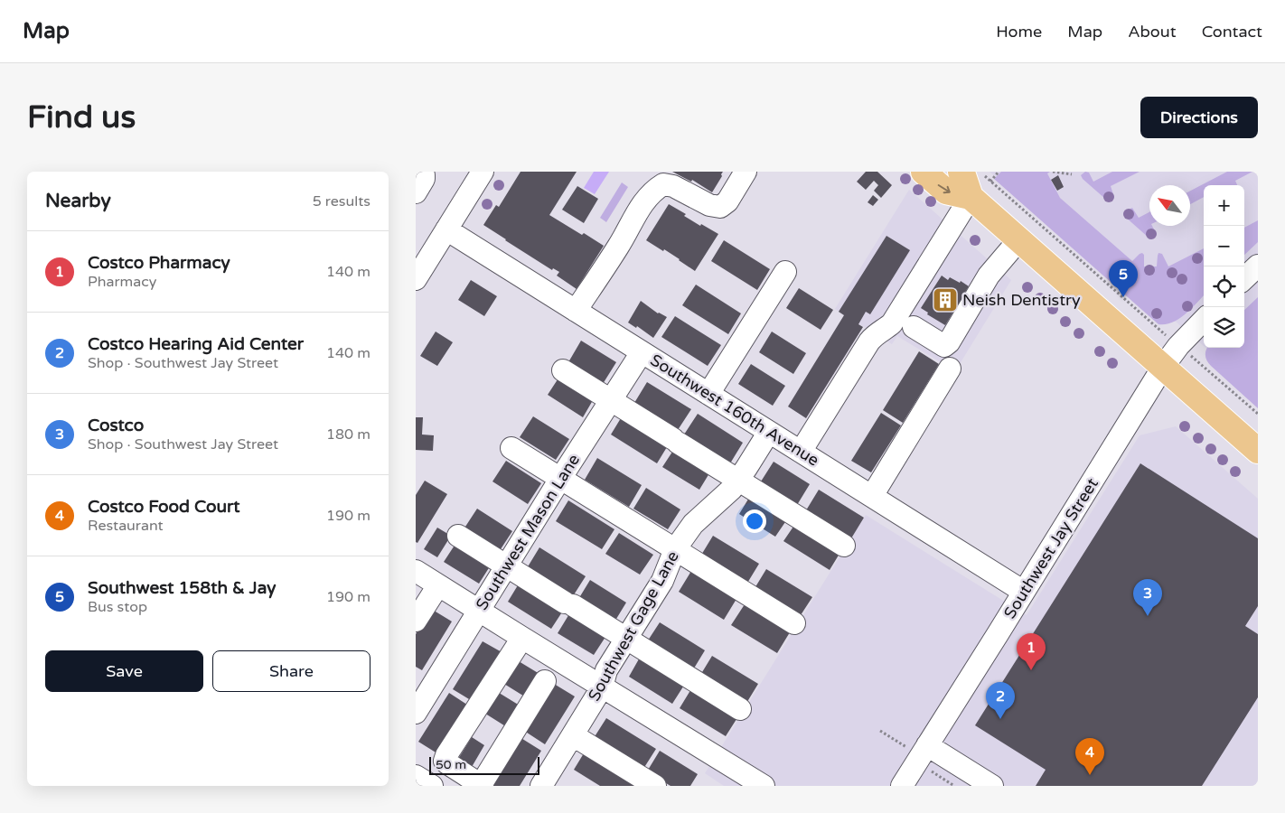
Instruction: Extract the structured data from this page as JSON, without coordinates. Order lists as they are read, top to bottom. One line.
{"streets":{"street":["Southwest 160th Avenue","Southwest Mason Lane","Southwest Jay Street","Southwest Gage Lane"]},"crossings":[["Southwest 160th Avenue","Southwest Mason Lane"],["Southwest 160th Avenue","Southwest Jay Street"],["Southwest 160th Avenue","Southwest Gage Lane"]],"places":{"building":["Neish Dentistry"]},"scale_bar":"50 m","north":"top left","page":{"header":"Map","nav":["Home","Map","About","Contact"],"buttons":["Directions",["Save","Share"]],"title":"Find us","heading":["Nearby","5 results"],"map_buttons":["+","−"],"list":[{"mark":"1","name":"Costco Pharmacy","note":"Pharmacy","value":"140 m"},{"mark":"2","name":"Costco Hearing Aid Center","note":"Shop · Southwest Jay Street","value":"140 m"},{"mark":"3","name":"Costco","note":"Shop · Southwest Jay Street","value":"180 m"},{"mark":"4","name":"Costco Food Court","note":"Restaurant","value":"190 m"},{"mark":"5","name":"Southwest 158th & Jay","note":"Bus stop","value":"190 m"}],"pins":["5","3","1","2","4"],"scale":"50 m"}}
